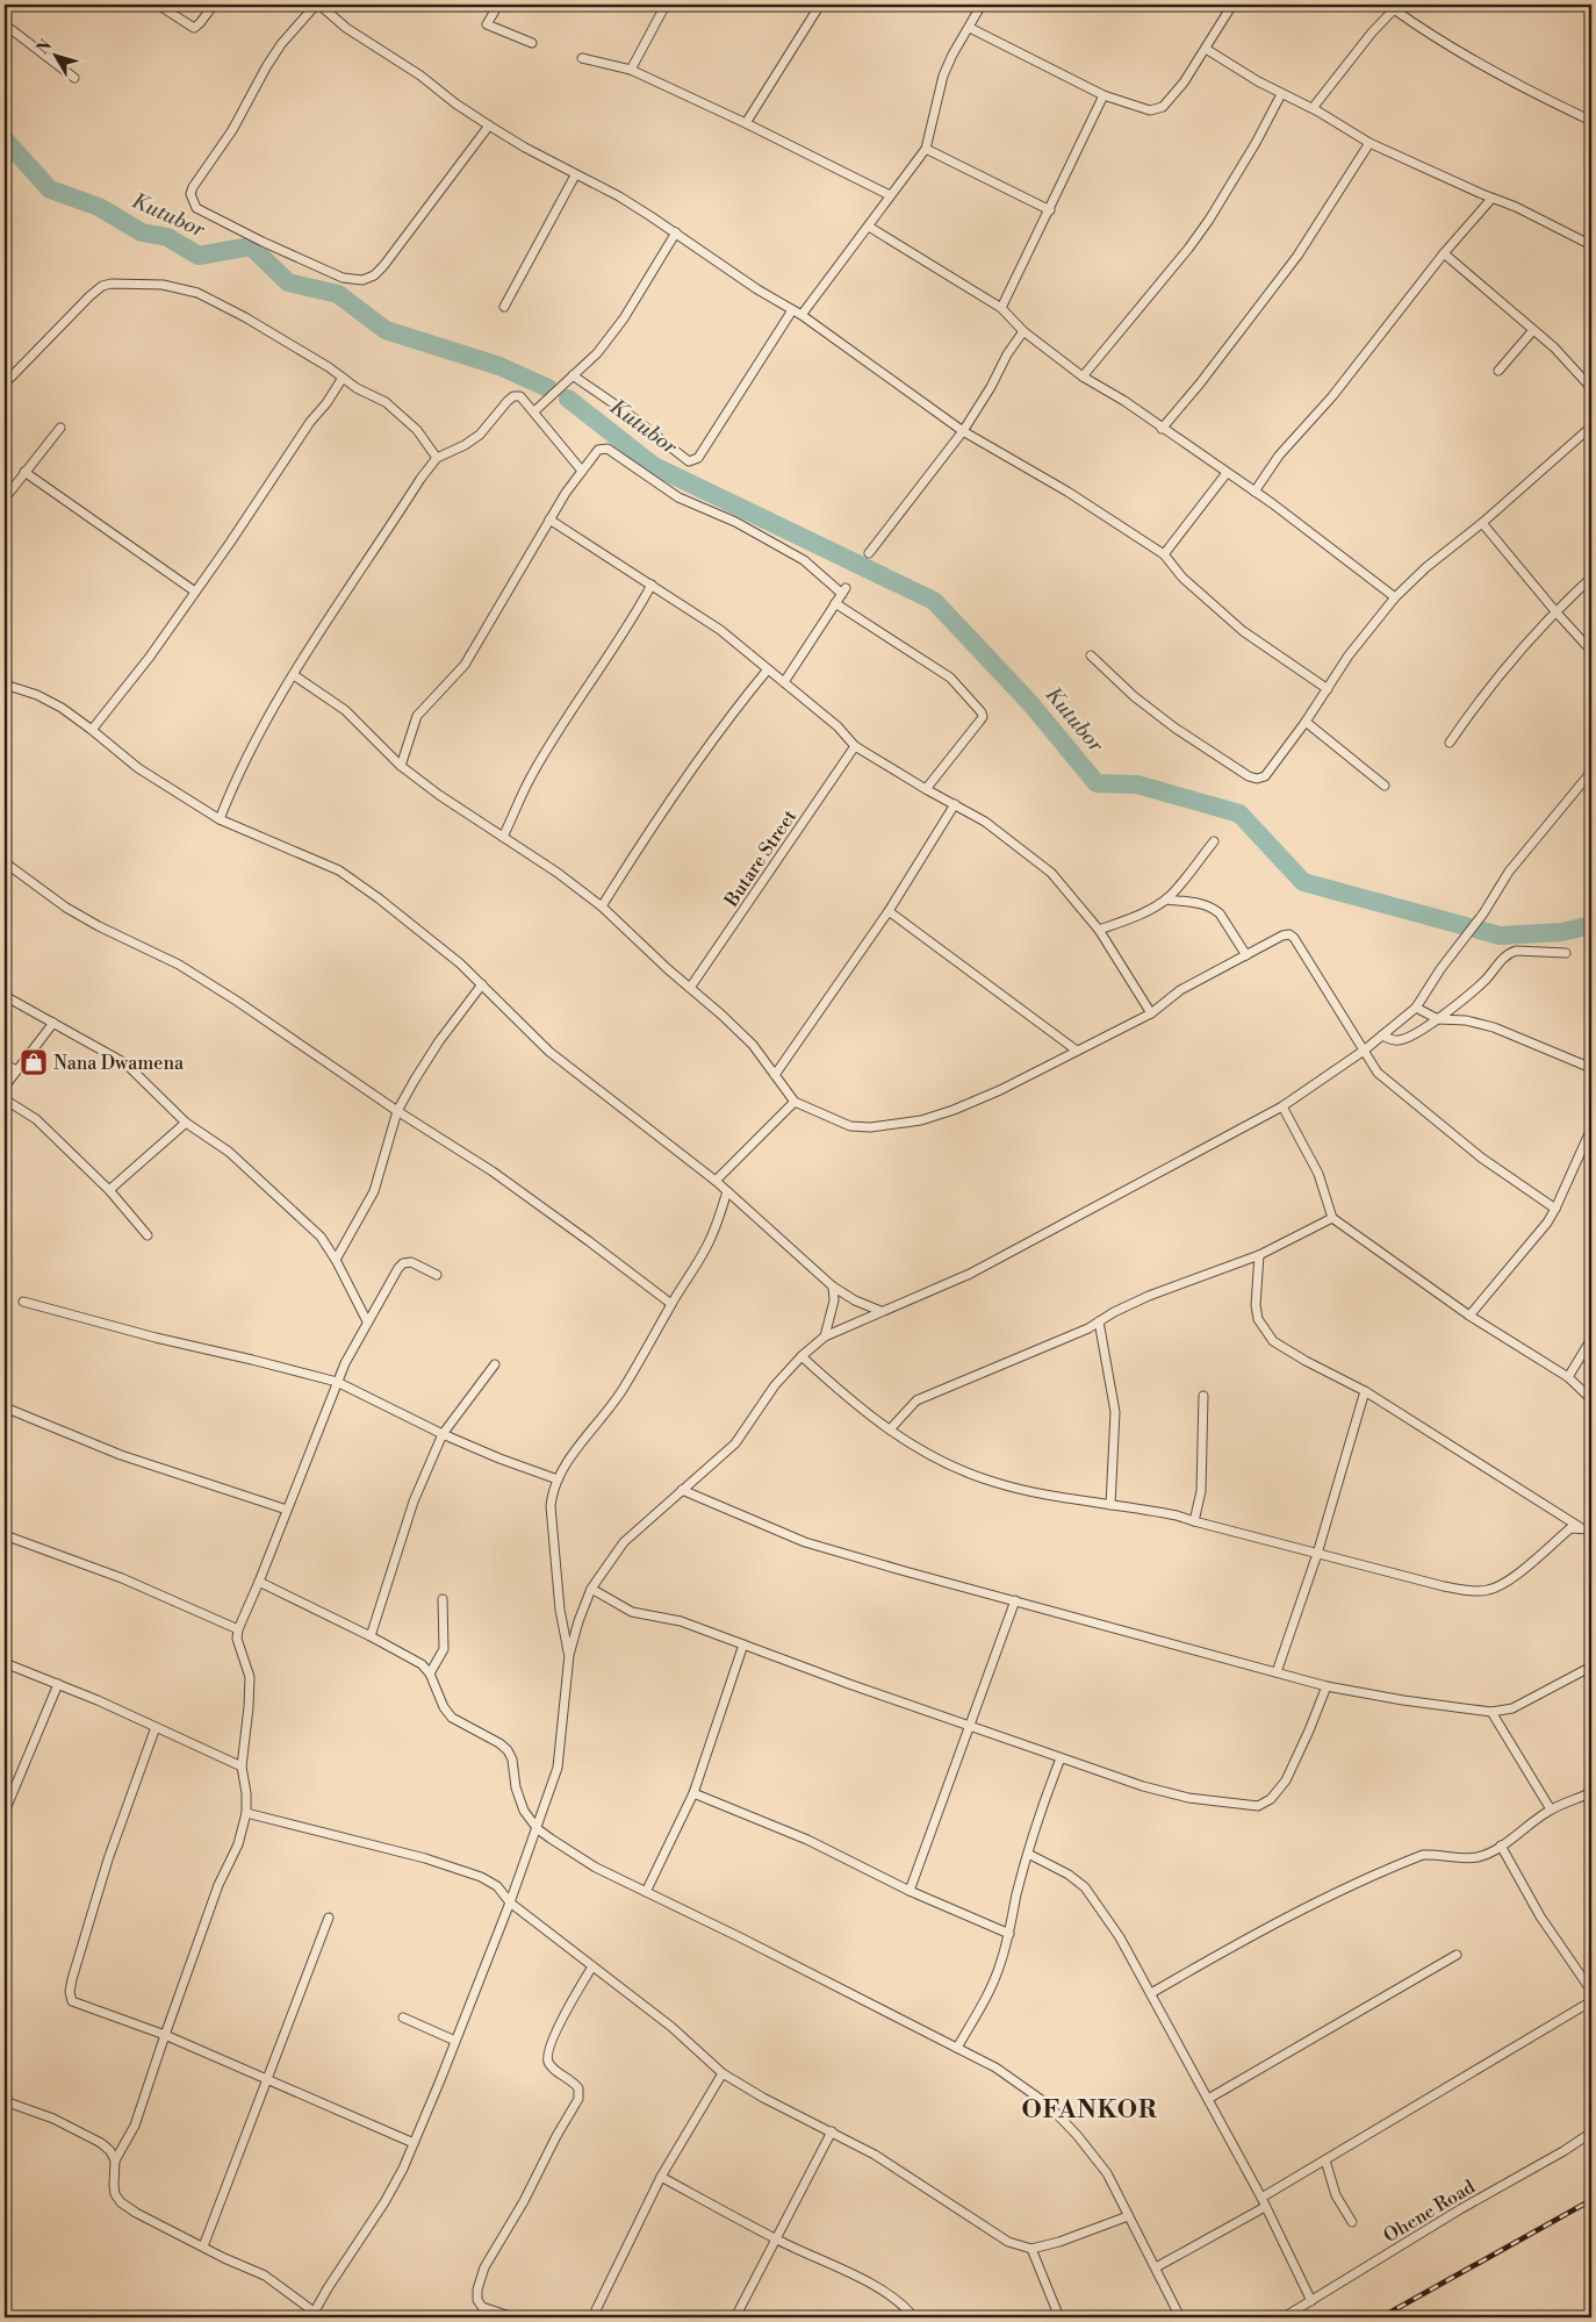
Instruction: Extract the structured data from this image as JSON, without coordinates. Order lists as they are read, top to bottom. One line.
{"streets":{"street":["Butare Street","Ohene Road"]},"districts":["OFANKOR"],"water":["Kutubor"],"places":{"shop":["Nana Dwamena"]},"north":"top left"}
